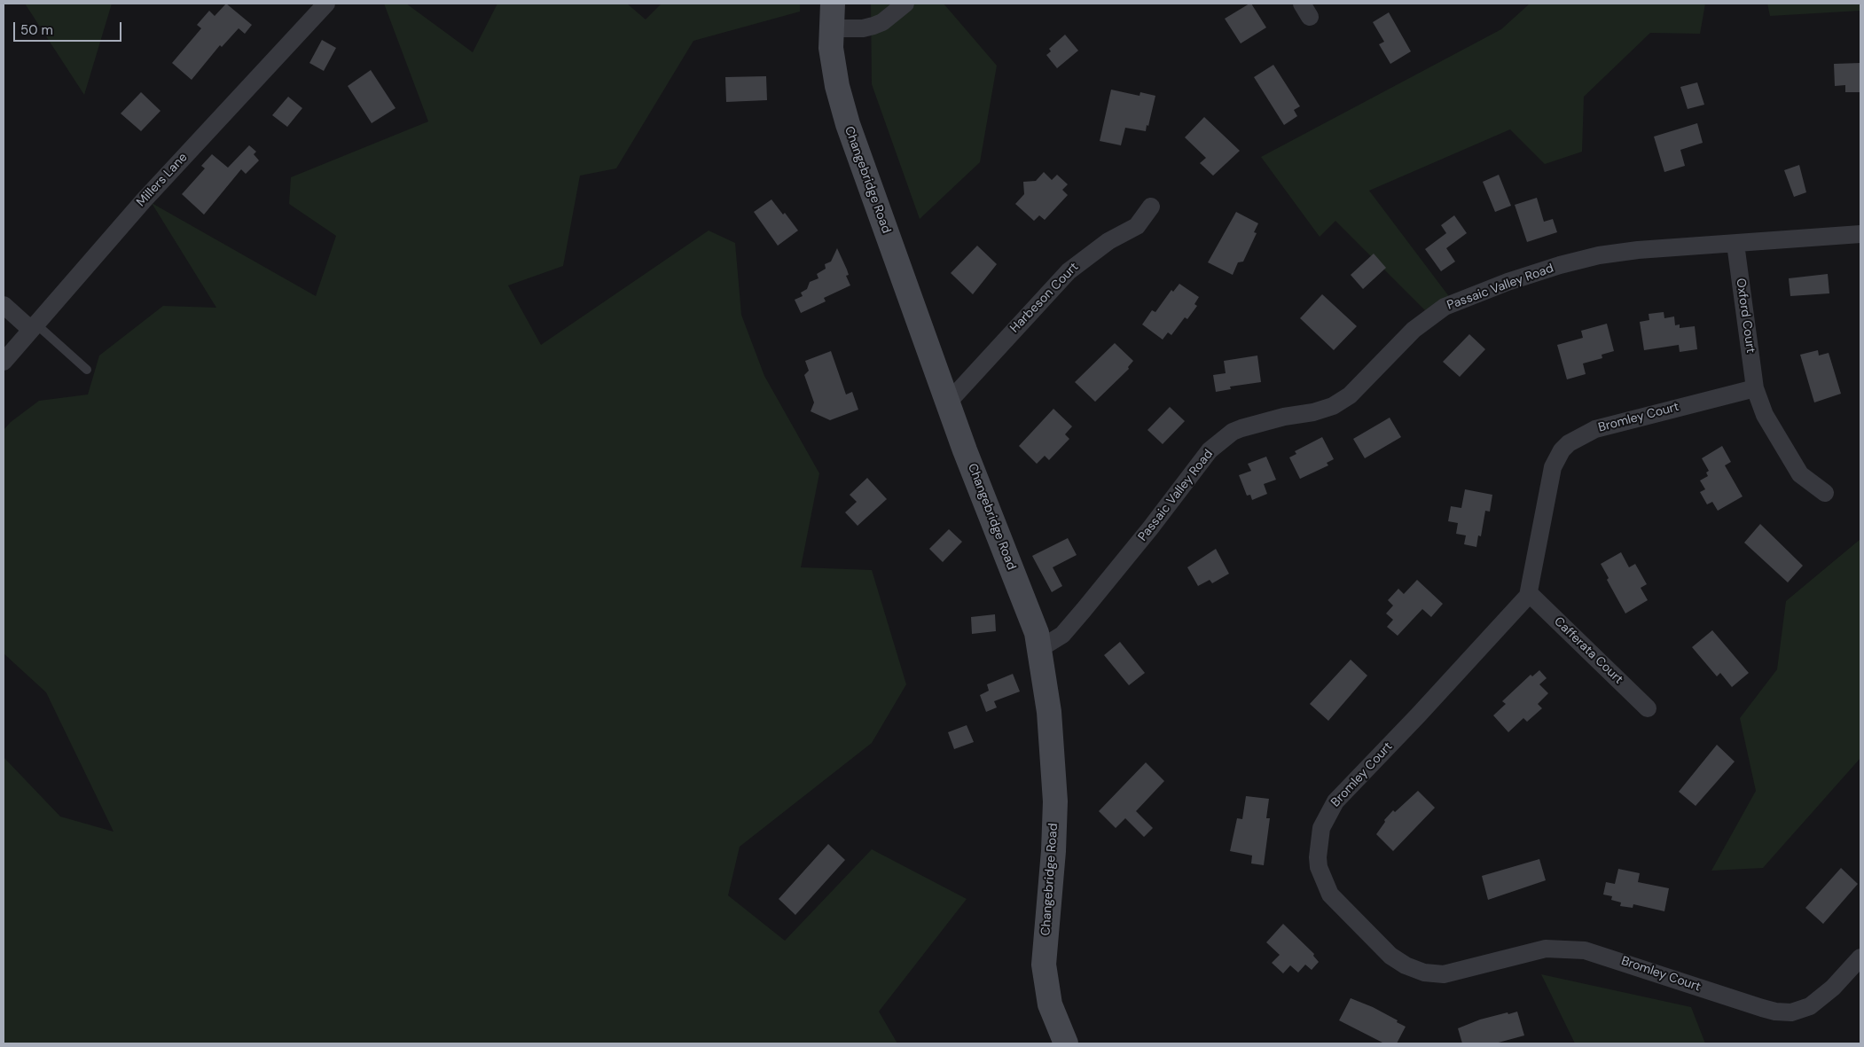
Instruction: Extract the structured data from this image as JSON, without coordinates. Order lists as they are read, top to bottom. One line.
{"streets":{"main road":["Changebridge Road"],"street":["Millers Lane","Passaic Valley Road","Harbeson Court","Oxford Court","Bromley Court","Cafferata Court"]},"crossings":[["Changebridge Road","Passaic Valley Road"],["Changebridge Road","Harbeson Court"],["Passaic Valley Road","Oxford Court"],["Oxford Court","Bromley Court"],["Bromley Court","Cafferata Court"]],"scale_bar":"50 m"}
